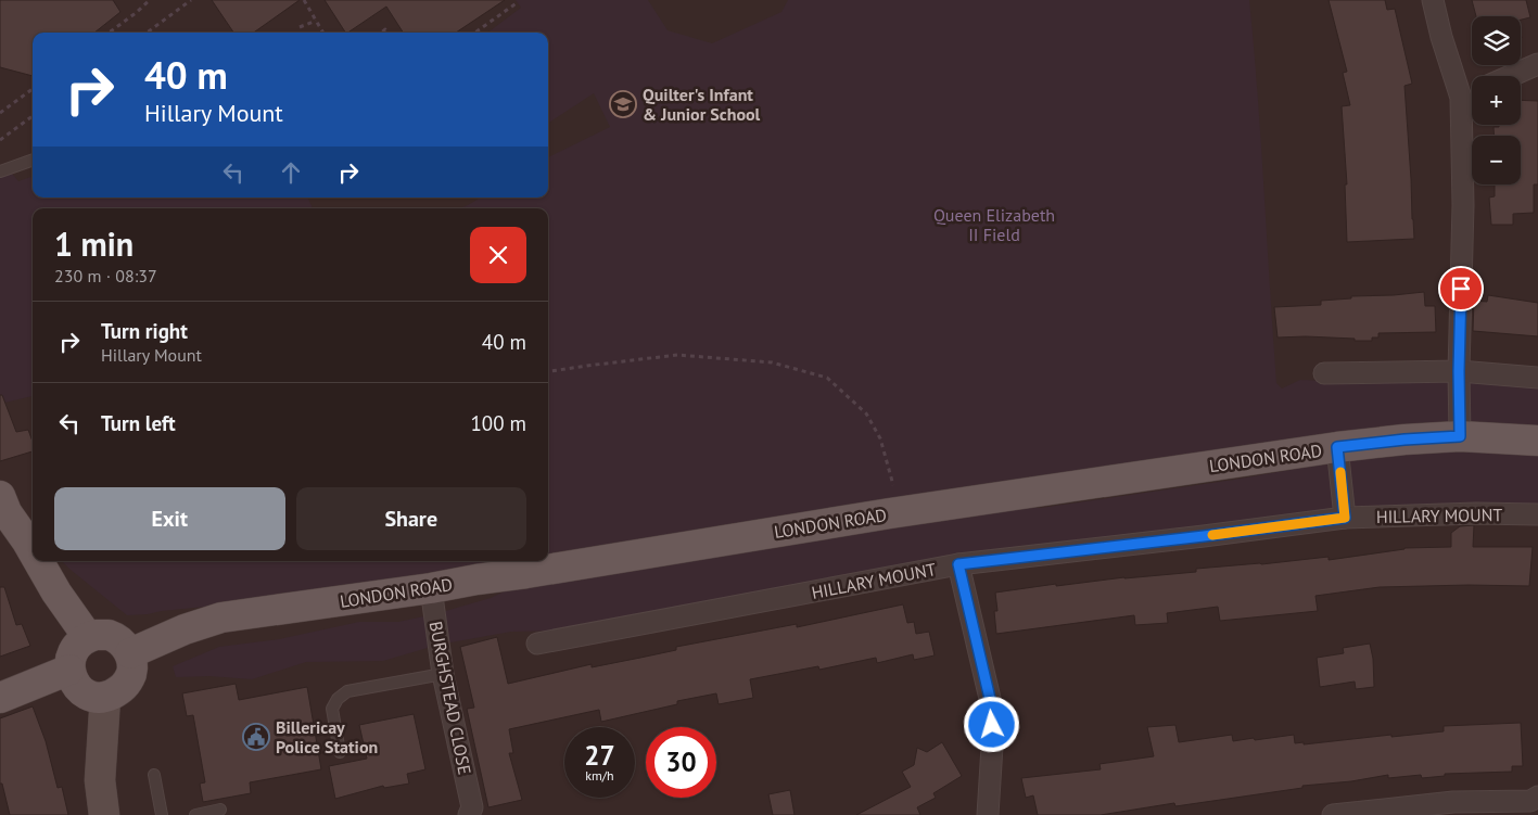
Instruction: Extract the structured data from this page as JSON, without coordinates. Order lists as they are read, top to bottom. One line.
{"streets":{"main road":["LONDON ROAD"],"street":["HILLARY MOUNT","BURGHSTEAD CLOSE"]},"crossings":[["LONDON ROAD","BURGHSTEAD CLOSE"]],"parks":["Queen Elizabeth II Field"],"places":{"school or university":["Quilter's Infant & Junior School"],"public building":["Billericay Police Station"]},"page":{"map_buttons":["+","−"],"turn":["40 m","Hillary Mount"],"heading":["1 min","230 m · 08:37"],"list":[{"name":"Turn right","note":"Hillary Mount","value":"40 m"},{"name":"Turn left","value":"100 m"}],"buttons":["Exit","Share"],"speed":"27 km/h","limit":"30"}}
